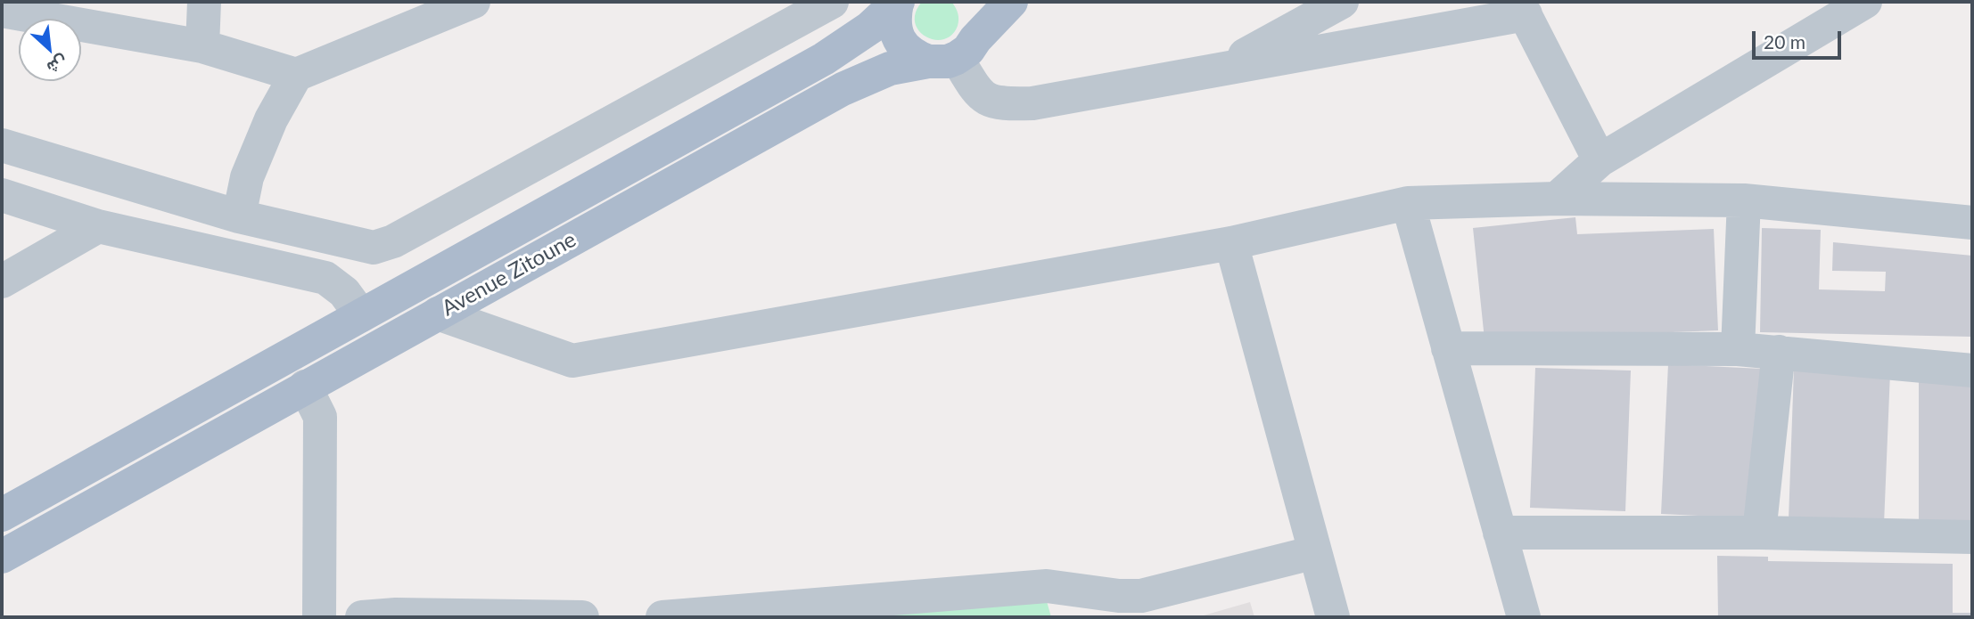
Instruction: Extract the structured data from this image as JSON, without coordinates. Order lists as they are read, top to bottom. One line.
{"streets":{"main road":["Avenue Zitoune"]},"scale_bar":"20 m","north":"bottom right"}
